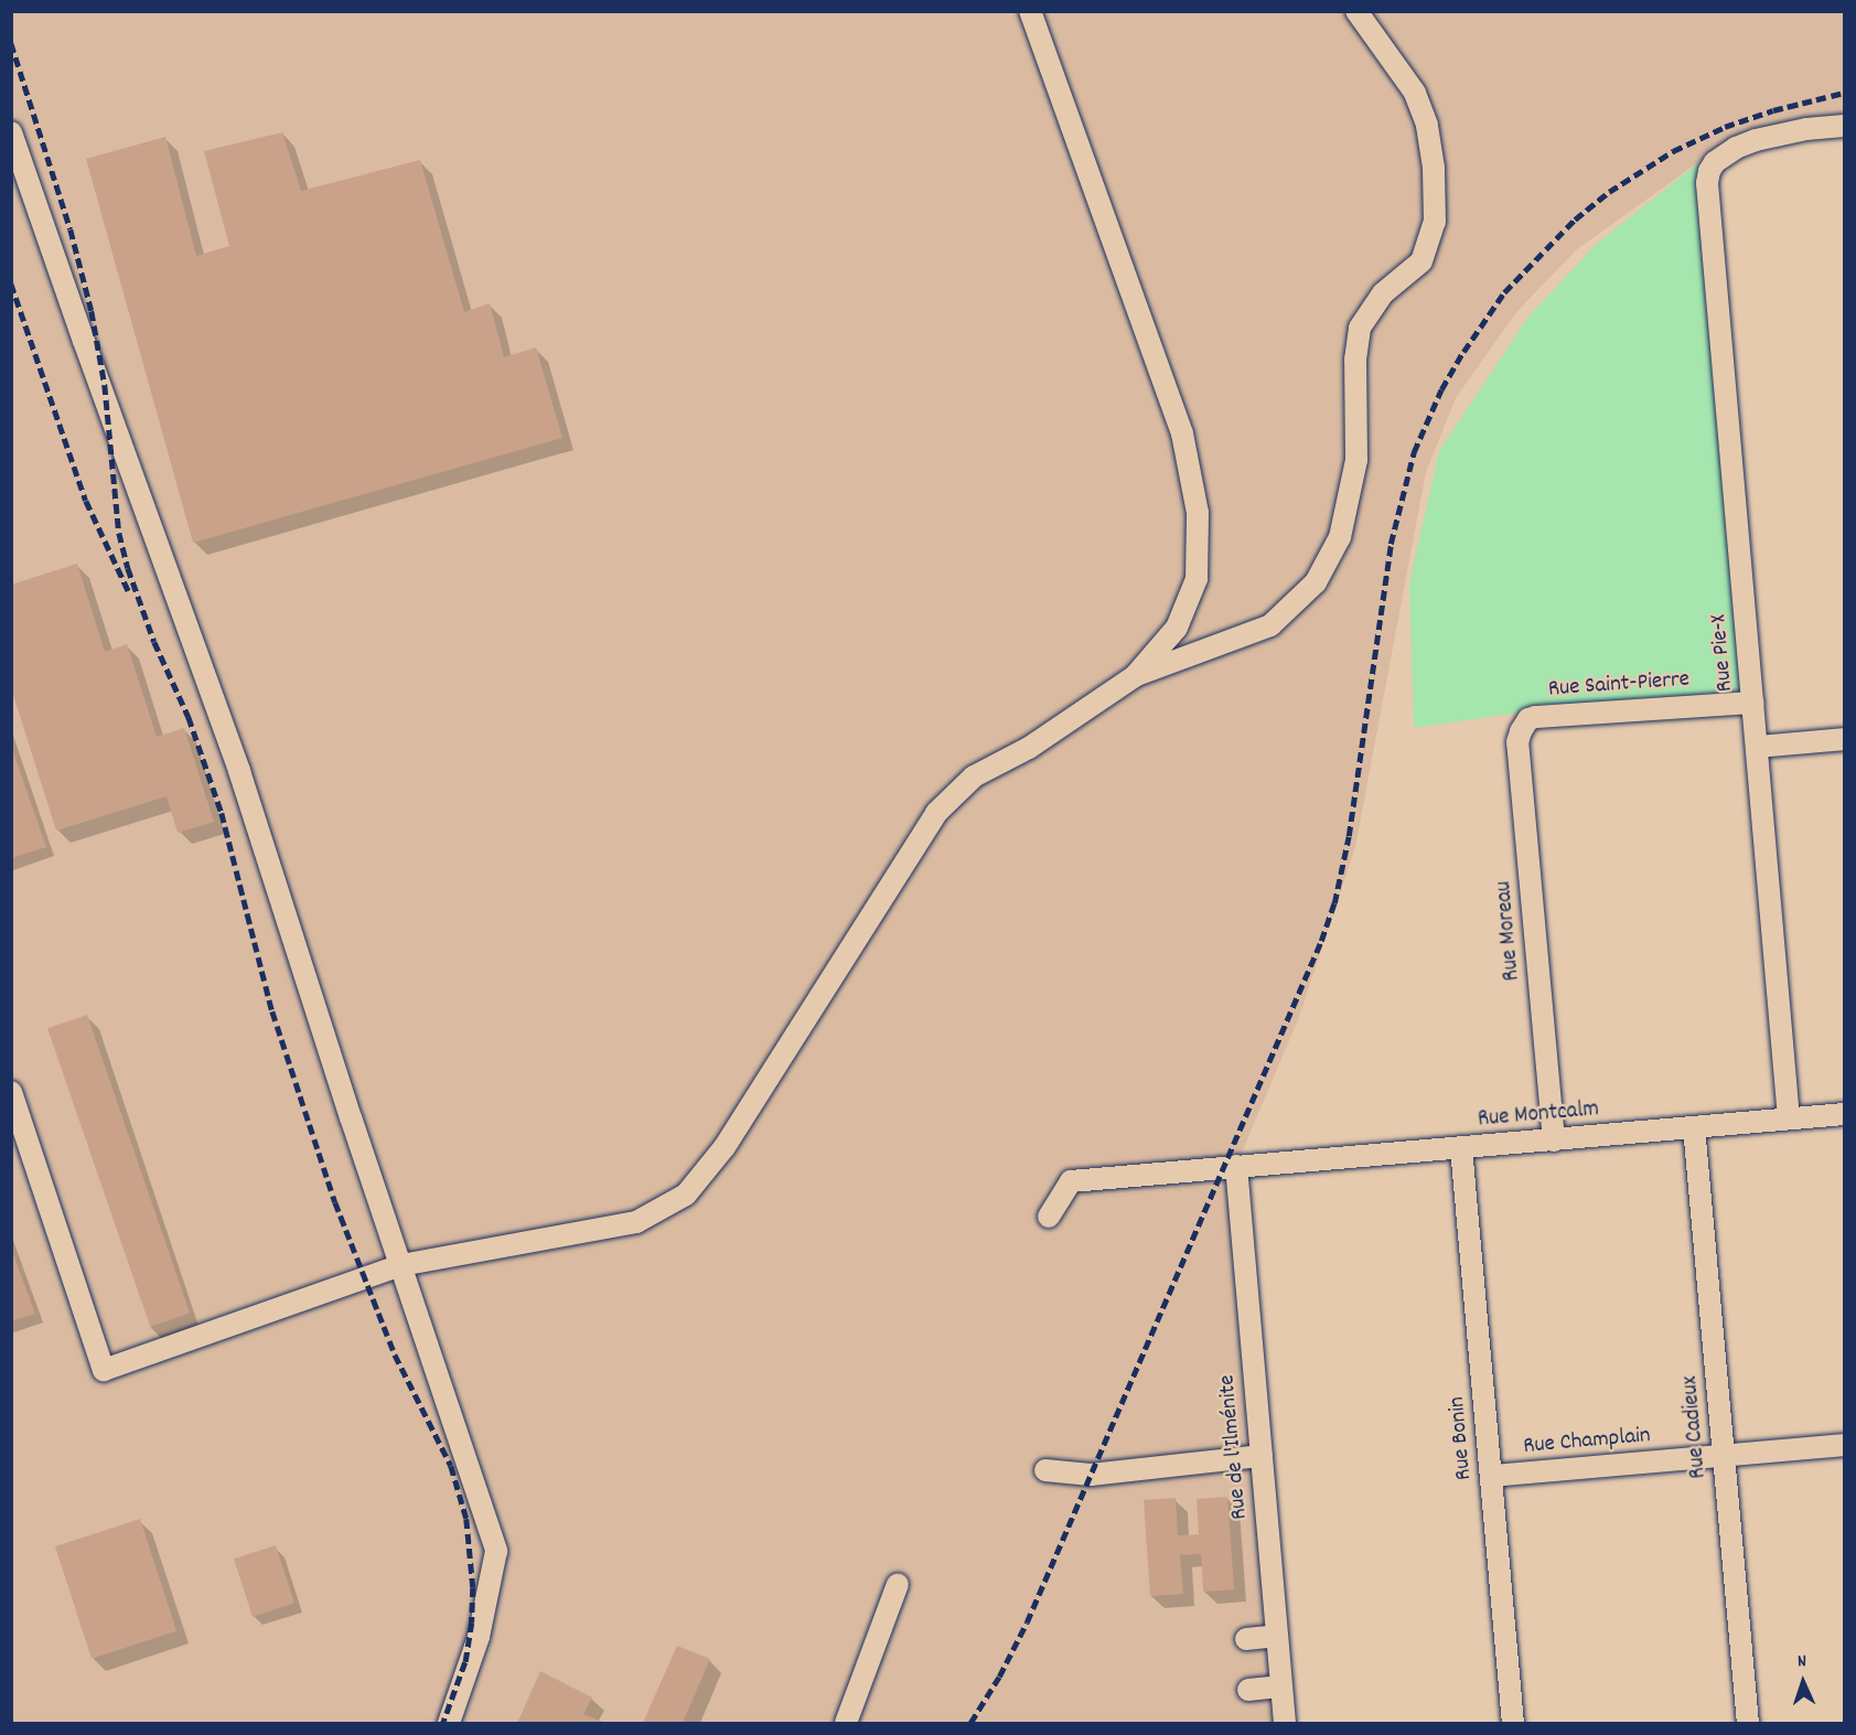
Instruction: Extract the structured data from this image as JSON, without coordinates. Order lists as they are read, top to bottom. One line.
{"streets":{"street":["Rue Pie-X","Rue Saint-Pierre","Rue Moreau","Rue Montcalm","Rue Cadieux","Rue Bonin","Rue Champlain","Rue de l'Ilménite"]},"crossings":[["Rue Pie-X","Rue Saint-Pierre"],["Rue Pie-X","Rue Montcalm"],["Rue Saint-Pierre","Rue Moreau"],["Rue Moreau","Rue Montcalm"],["Rue Montcalm","Rue Cadieux"],["Rue Montcalm","Rue Bonin"],["Rue Montcalm","Rue de l'Ilménite"],["Rue Cadieux","Rue Champlain"],["Rue Bonin","Rue Champlain"]],"north":"top"}
